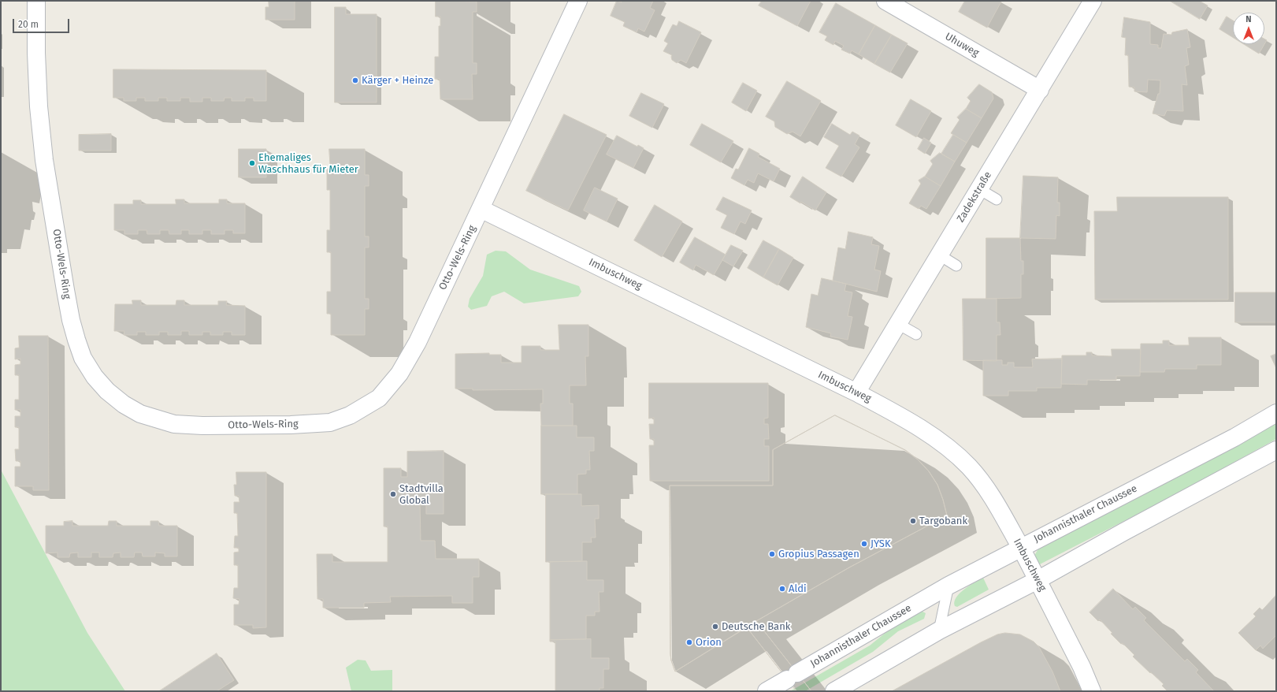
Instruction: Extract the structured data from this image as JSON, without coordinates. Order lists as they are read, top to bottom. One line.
{"streets":{"street":["Uhuweg","Zadekstraße","Otto-Wels-Ring","Imbuschweg","Johannisthaler Chaussee"]},"crossings":[["Uhuweg","Zadekstraße"],["Zadekstraße","Imbuschweg"],["Otto-Wels-Ring","Imbuschweg"],["Imbuschweg","Johannisthaler Chaussee"]],"places":["Kärger + Heinze","Ehemaliges Waschhaus für Mieter","Stadtvilla Global","Targobank","JYSK","Gropius Passagen","Aldi","Deutsche Bank","Orion"],"scale_bar":"20 m","north":"top"}
